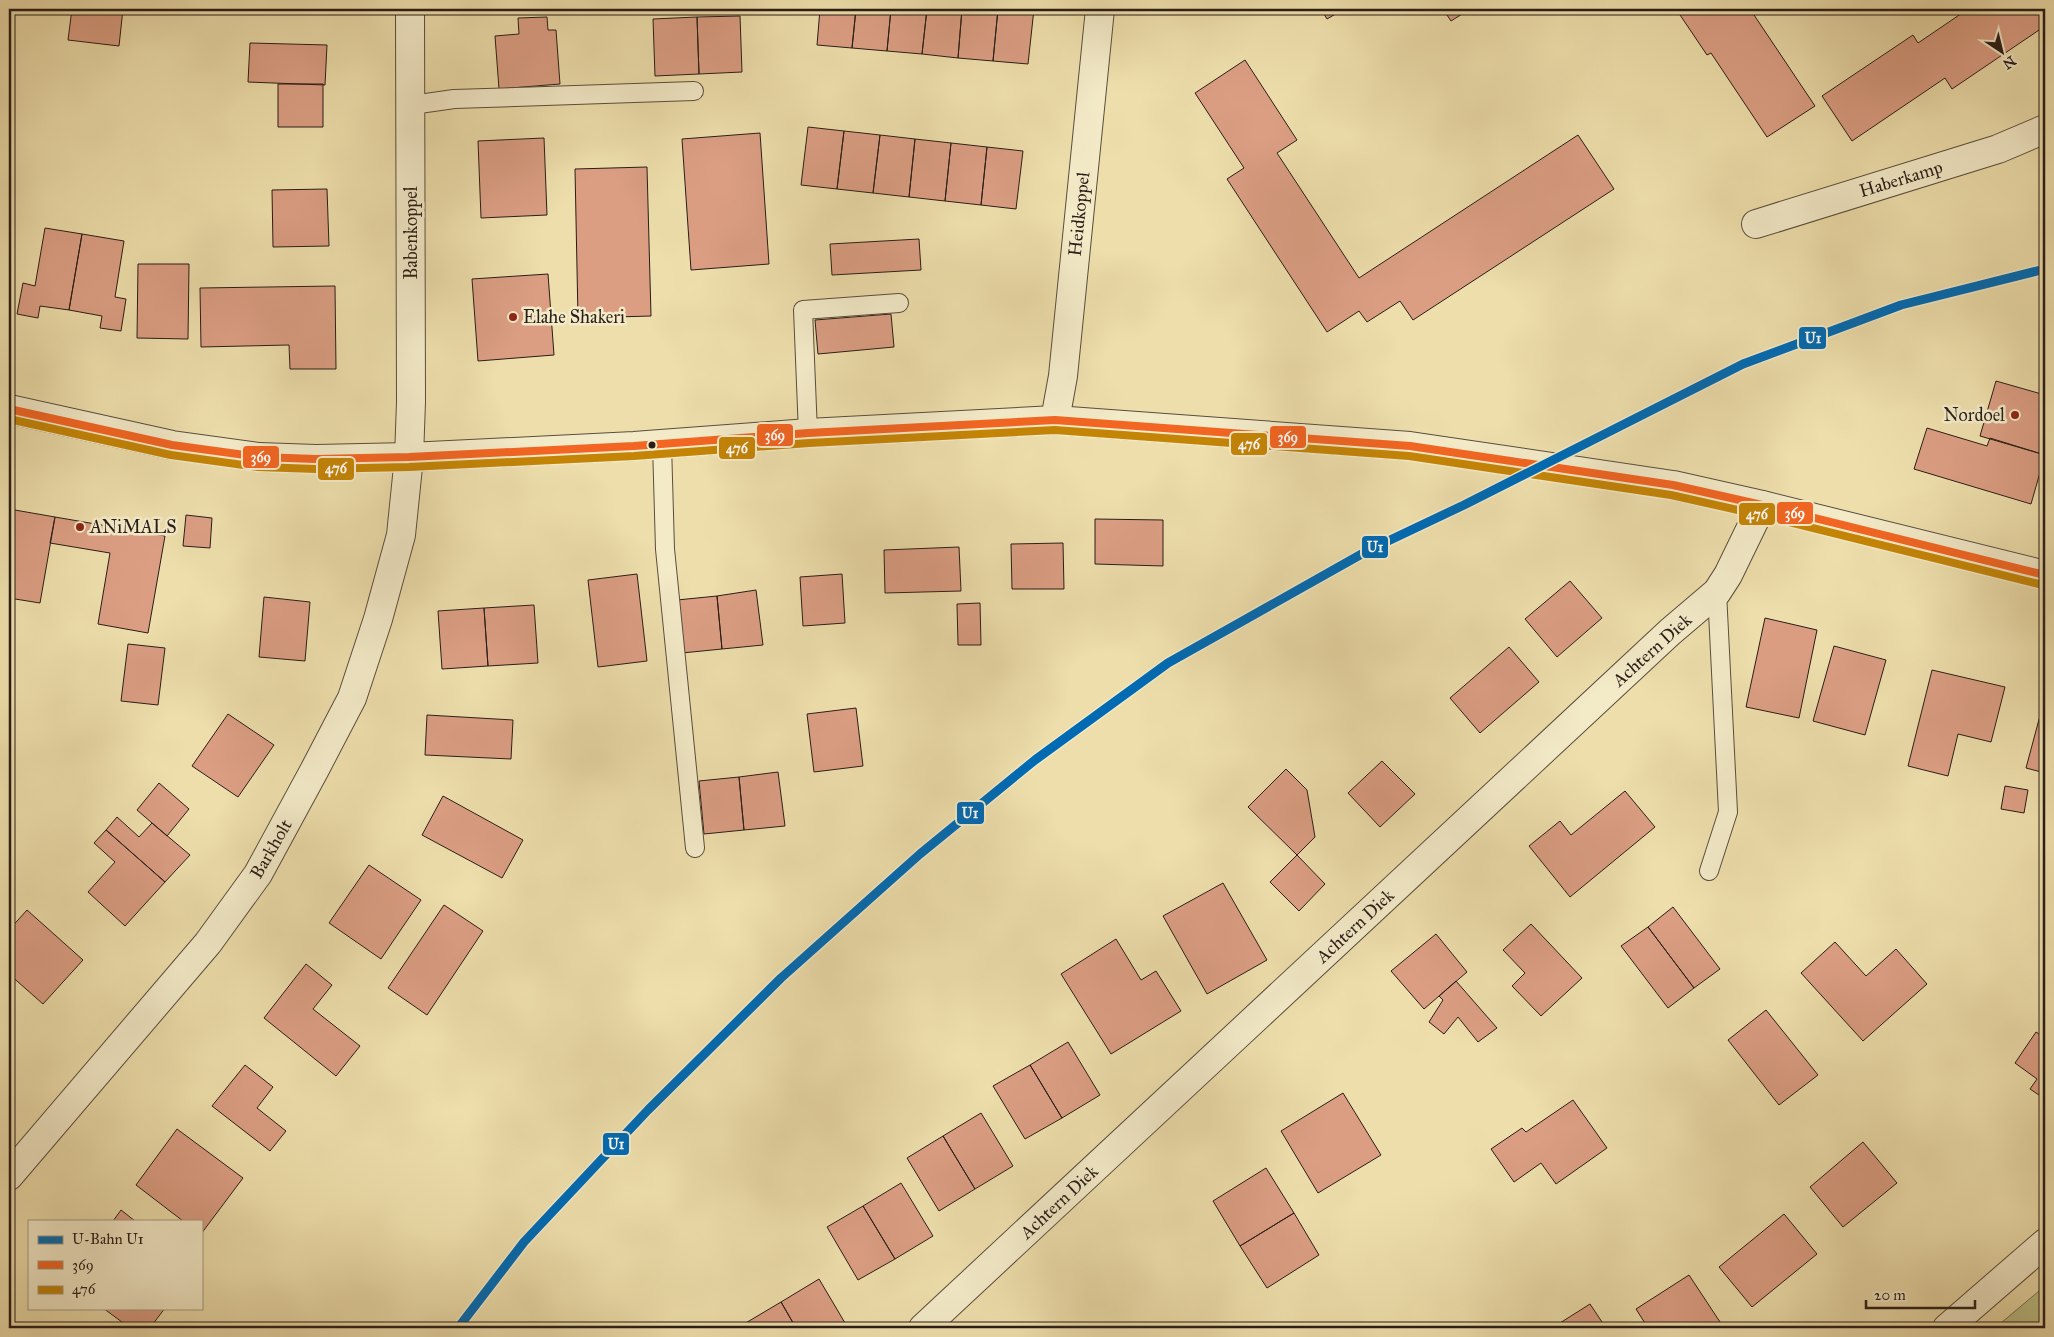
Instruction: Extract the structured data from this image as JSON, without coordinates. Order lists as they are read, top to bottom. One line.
{"streets":{"street":["Haberkamp","Heidkoppel","Babenkoppel","Achtern Diek","Barkholt"]},"crossings":[["Babenkoppel","Barkholt"]],"places":["Elahe Shakeri","Nordoel","ANiMALS"],"lines":["metro line U1","transit line 369","transit line 476"],"legend":["U-Bahn U1","369","476"],"scale_bar":"20 m","north":"bottom right"}
